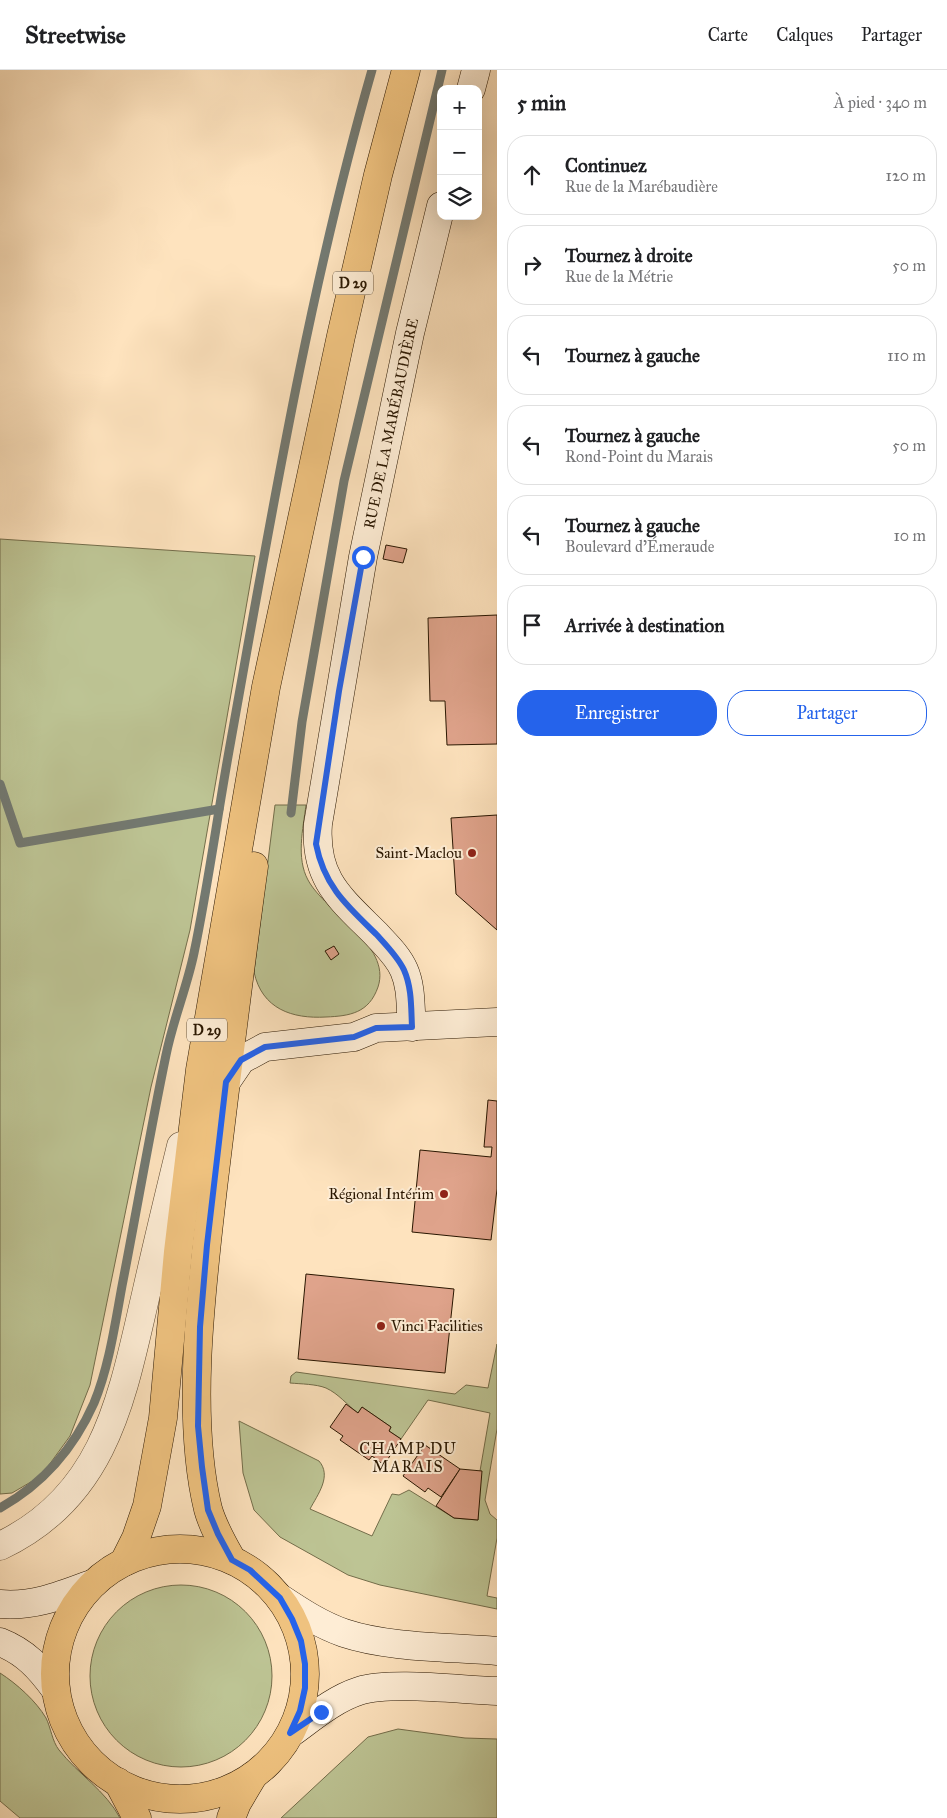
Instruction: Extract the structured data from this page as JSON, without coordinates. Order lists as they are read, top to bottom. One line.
{"streets":{"main road":["D 29"],"street":["RUE DE LA MARÉBAUDIÈRE"]},"districts":["CHAMP DU MARAIS"],"places":["Saint-Maclou","Régional Intérim","Vinci Facilities"],"page":{"header":"Streetwise","nav":["Carte","Calques","Partager"],"heading":["5 min","À pied · 340 m"],"map_buttons":["+","−"],"list":[["Continuez","Rue de la Marébaudière","120 m"],["Tournez à droite","Rue de la Métrie","50 m"],["Tournez à gauche","110 m"],["Tournez à gauche","Rond-Point du Marais","50 m"],["Tournez à gauche","Boulevard d'Émeraude","10 m"],"Arrivée à destination"],"buttons":["Enregistrer","Partager"]}}
